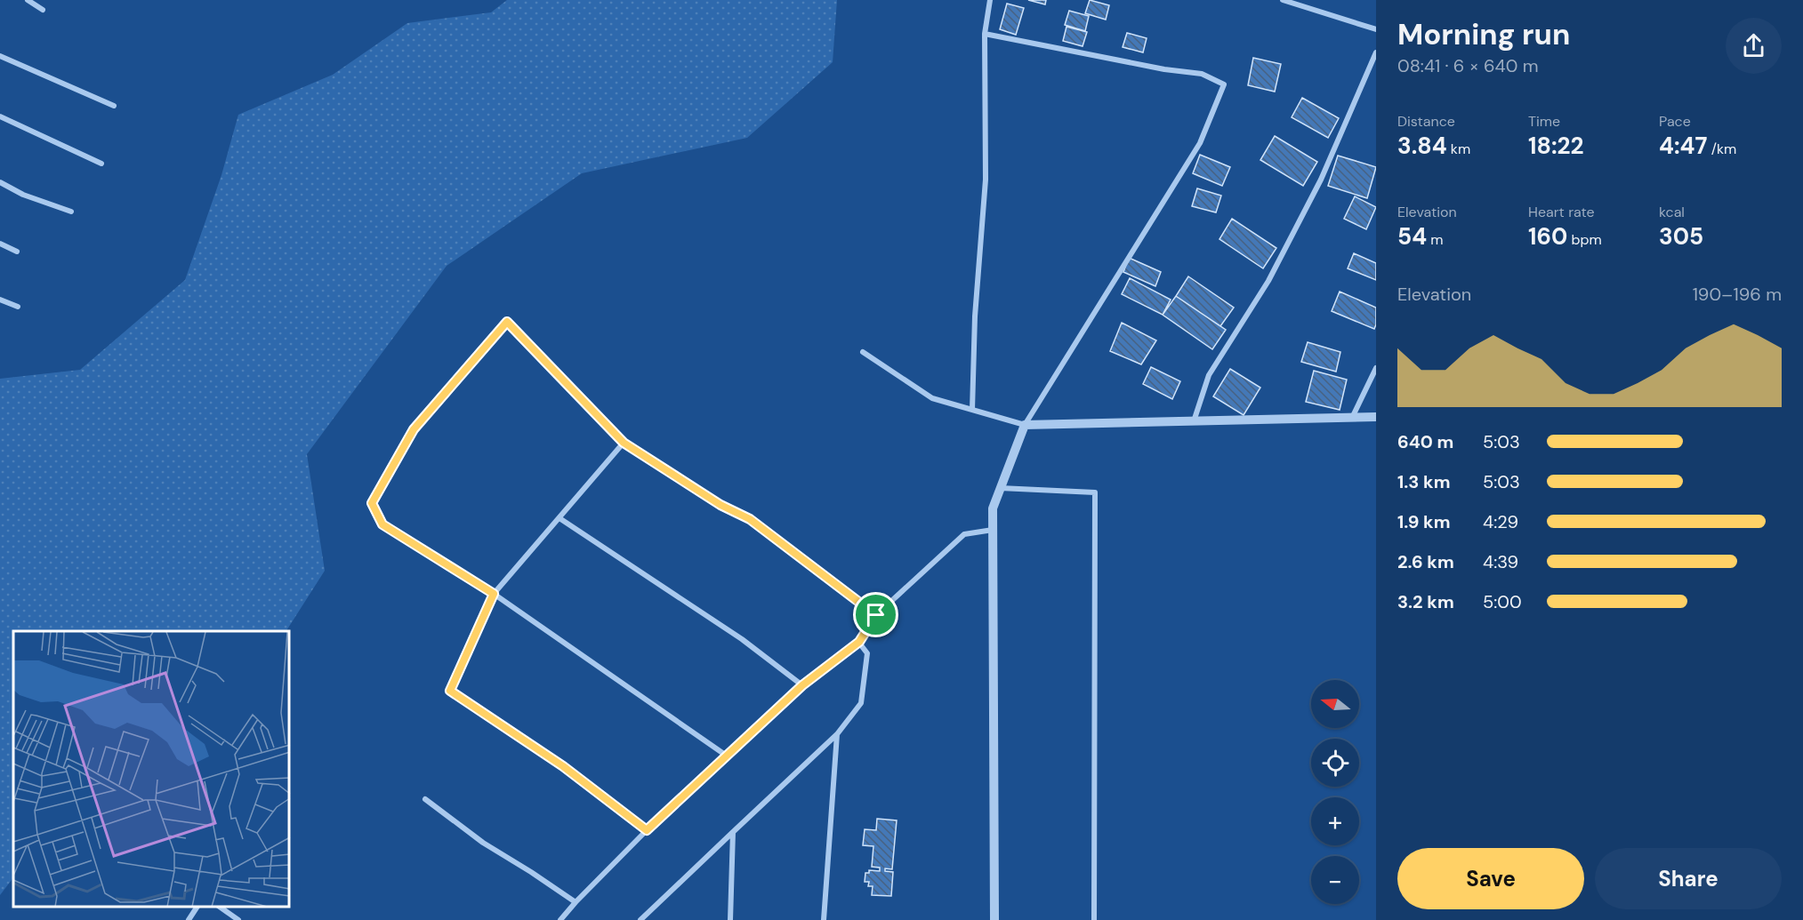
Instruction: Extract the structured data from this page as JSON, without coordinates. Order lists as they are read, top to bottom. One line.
{"north":"left","page":{"heading":["Morning run","08:41 · 6 × 640 m"],"stats":[["Distance","3.84 km"],["Time","18:22"],["Pace","4:47 /km"],["Elevation","54 m"],["Heart rate","160 bpm"],["kcal","305"]],"chart":["Elevation","190–196 m"],"list":[{"name":"640 m","note":"5:03"},{"name":"1.3 km","note":"5:03"},{"name":"1.9 km","note":"4:29"},{"name":"2.6 km","note":"4:39"},{"name":"3.2 km","note":"5:00"}],"map_buttons":["+","−"],"buttons":["Save","Share"]}}
